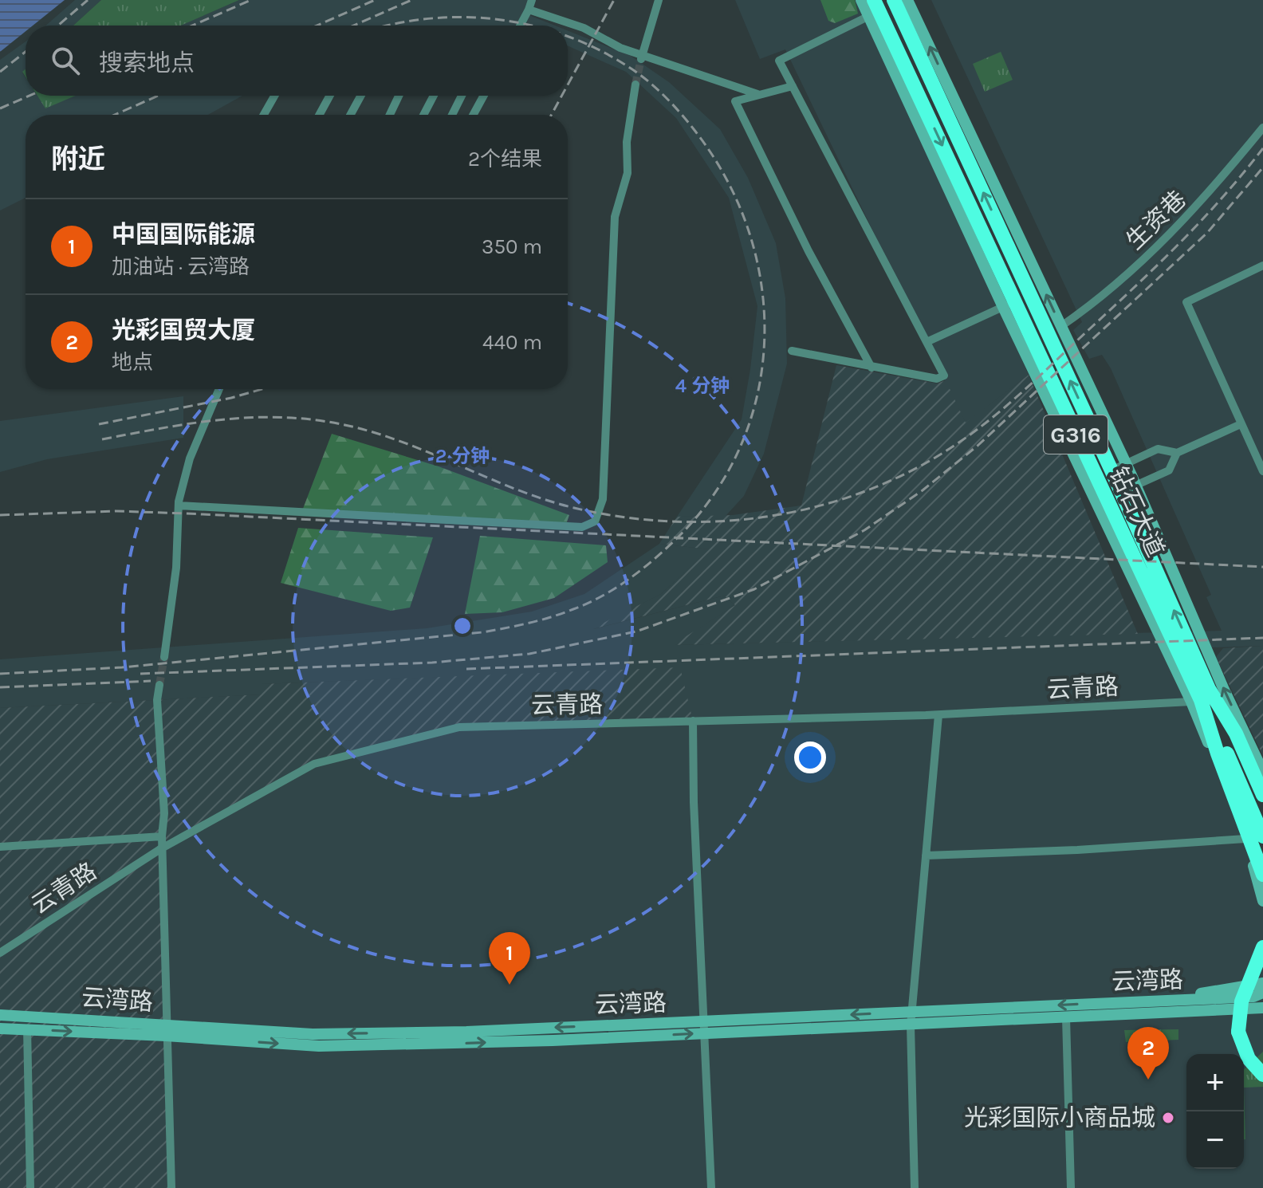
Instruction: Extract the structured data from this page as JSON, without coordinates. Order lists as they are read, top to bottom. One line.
{"streets":{"highway":["G316","钻石大道"],"main road":["云湾路"],"street":["生资巷","云青路"]},"crossings":[["钻石大道","云青路"]],"places":["光彩国际小商品城"],"page":{"search":"搜索地点","heading":["附近","2个结果"],"list":[{"mark":"1","name":"中国国际能源","note":"加油站 · 云湾路","value":"350 m"},{"mark":"2","name":"光彩国贸大厦","note":"地点","value":"440 m"}],"pins":["1","2"],"map_buttons":["+","−"]},"rings":["4 分钟","2 分钟"]}
